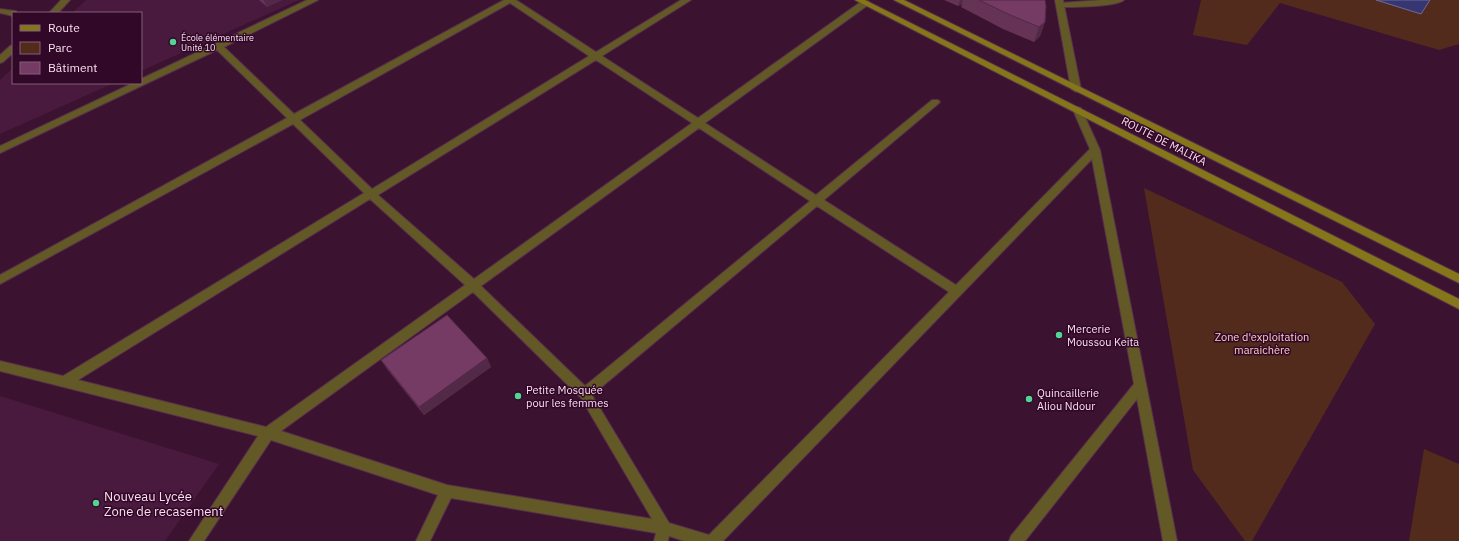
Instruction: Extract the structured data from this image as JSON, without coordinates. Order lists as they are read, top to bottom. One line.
{"streets":{"main road":["ROUTE DE MALIKA"]},"parks":["Zone d'exploitation maraichère"],"places":["École élémentaire Unité 10","Mercerie Moussou Keita","Petite Mosquée pour les femmes","Quincaillerie Aliou Ndour","Nouveau Lycée Zone de recasement"],"legend":["Route","Parc","Bâtiment"]}
